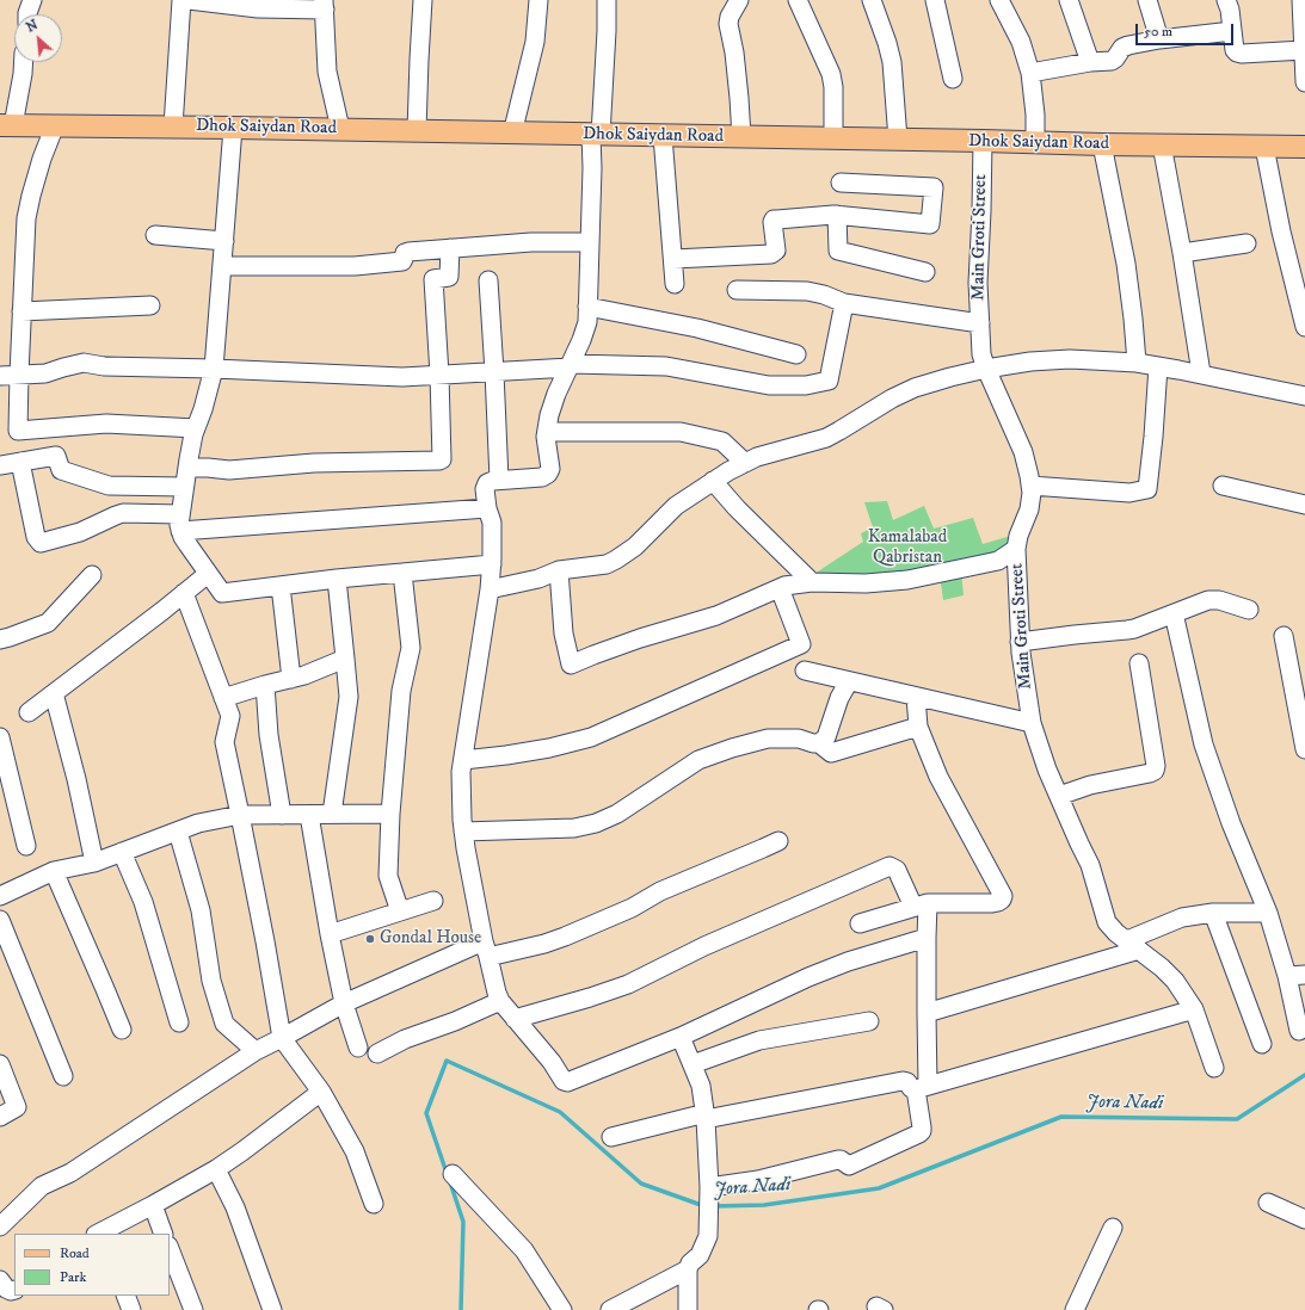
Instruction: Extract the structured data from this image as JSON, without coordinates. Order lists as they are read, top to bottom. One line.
{"streets":{"main road":["Dhok Saiydan Road"],"street":["Main Groti Street"]},"crossings":[["Dhok Saiydan Road","Main Groti Street"]],"water":["Jora Nadi"],"parks":["Kamalabad Qabristan"],"places":["Gondal House"],"legend":["Road","Park"],"scale_bar":"50 m","north":"top left"}
